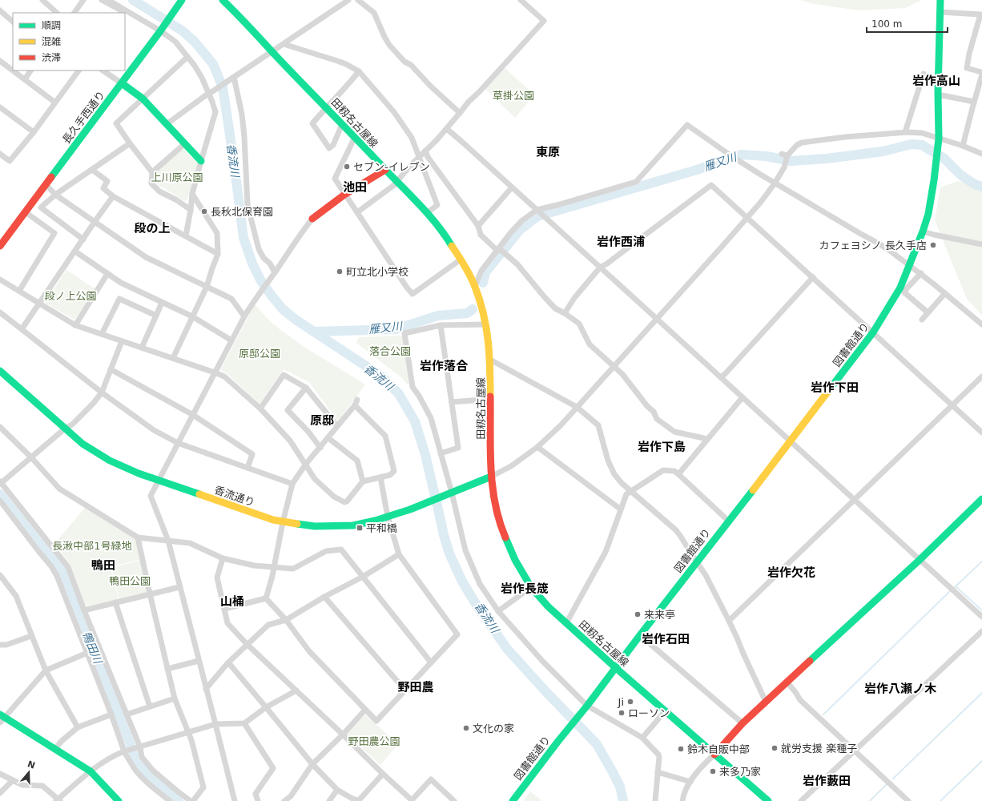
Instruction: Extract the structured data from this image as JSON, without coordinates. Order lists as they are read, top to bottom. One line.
{"streets":{"street":["長久手西通り","田籾名古屋線","図書館通り","香流通り"]},"crossings":[["田籾名古屋線","図書館通り"],["田籾名古屋線","香流通り"]],"districts":["岩作高山","東原","池田","段の上","岩作西浦","岩作落合","岩作下田","原邸","岩作下島","鴨田","岩作欠花","岩作長筬","山桶","岩作石田","野田農","岩作八瀬ノ木","岩作藪田"],"water":["香流川","雁又川","鴨田川"],"parks":["草掛公園","上川原公園","段ノ上公園","落合公園","原邸公園","長湫中部1号緑地","鴨田公園","野田農公園"],"places":{"other":["セブン-イレブン","長秋北保育園","カフェヨシノ 長久手店","町立北小学校","来来亭","Ji","ローソン","文化の家","就労支援 楽種子","鈴木自販中部","来多乃家"],"transit":["平和橋"]},"legend":["順調","混雑","渋滞"],"scale_bar":"100 m","north":"top"}
